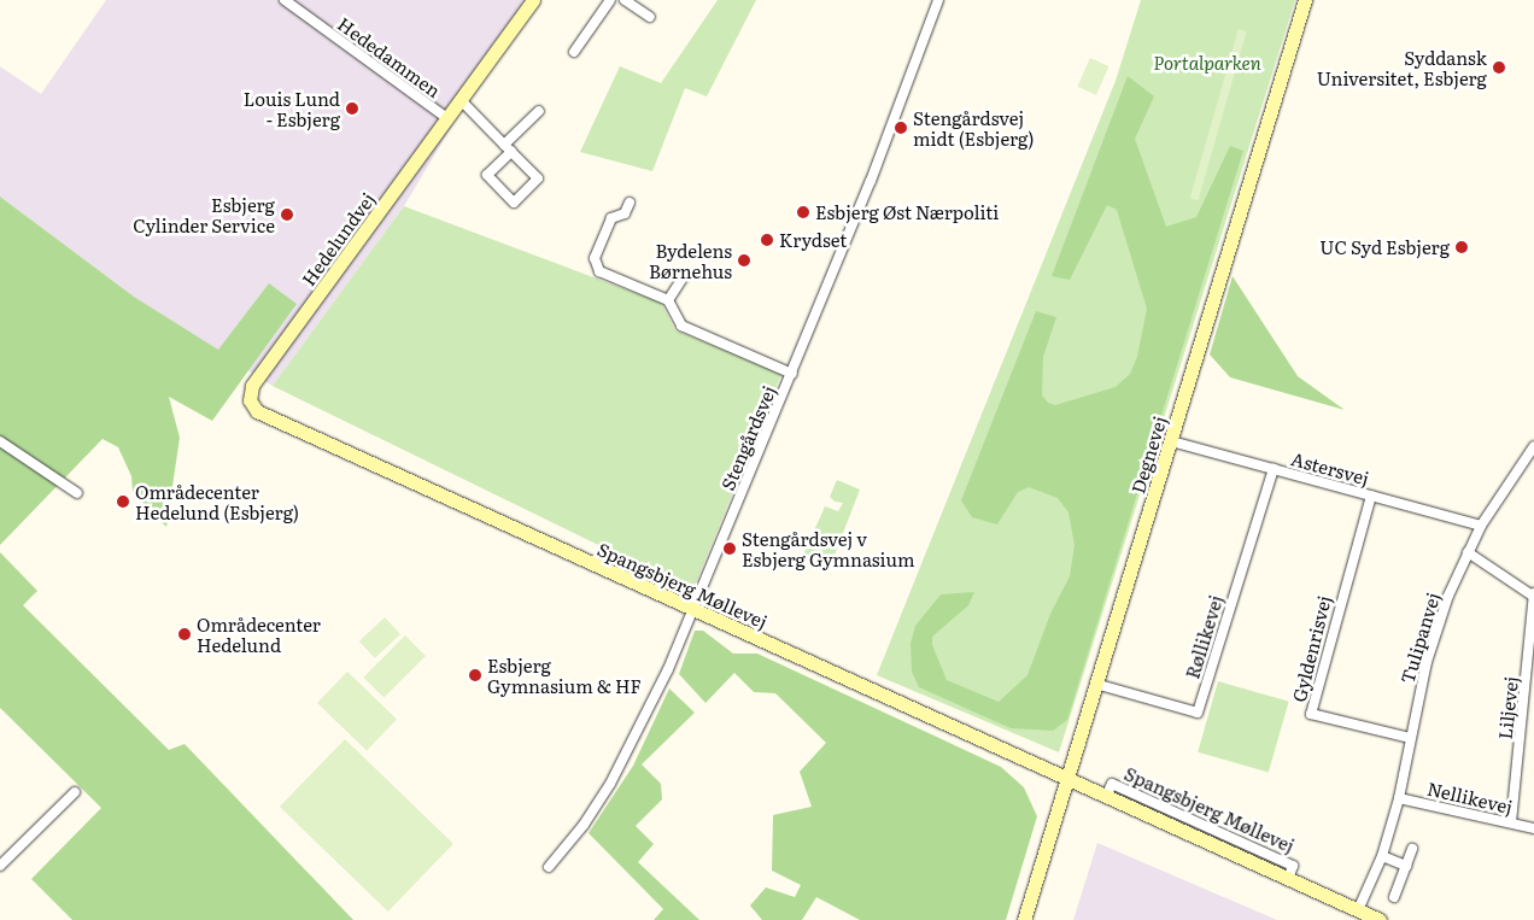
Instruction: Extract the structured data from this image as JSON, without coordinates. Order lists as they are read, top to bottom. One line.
{"streets":{"street":["Hededammen","Hedelundvej","Stengårdsvej","Degnevej","Astersvej","Spangsbjerg Møllevej","Røllikevej","Tulipanvej","Gyldenrisvej","Liljevej","Nellikevej"]},"crossings":[["Hededammen","Hedelundvej"],["Hedelundvej","Spangsbjerg Møllevej"],["Stengårdsvej","Spangsbjerg Møllevej"],["Degnevej","Astersvej"],["Degnevej","Spangsbjerg Møllevej"],["Degnevej","Røllikevej"],["Astersvej","Røllikevej"],["Astersvej","Tulipanvej"],["Astersvej","Gyldenrisvej"],["Spangsbjerg Møllevej","Tulipanvej"],["Tulipanvej","Gyldenrisvej"],["Tulipanvej","Liljevej"],["Tulipanvej","Nellikevej"],["Liljevej","Nellikevej"]],"parks":["Portalparken"],"places":["Syddansk Universitet, Esbjerg","Louis Lund - Esbjerg","Stengårdsvej midt (Esbjerg)","Esbjerg Øst Nærpoliti","Esbjerg Cylinder Service","Krydset","UC Syd Esbjerg","Bydelens Børnehus","Områdecenter Hedelund (Esbjerg)","Stengårdsvej v Esbjerg Gymnasium","Områdecenter Hedelund","Esbjerg Gymnasium & HF"]}
